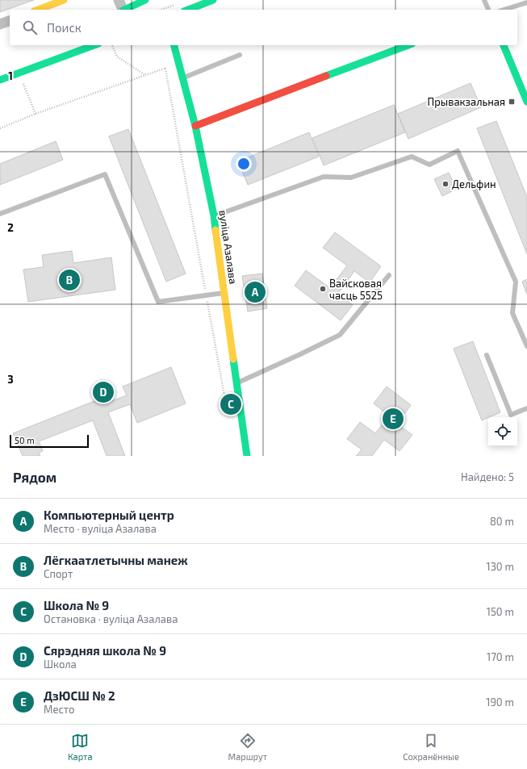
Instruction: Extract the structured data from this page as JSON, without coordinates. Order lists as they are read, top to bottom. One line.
{"streets":{"street":["вуліца Азалава"]},"places":{"transit":["Прывакзальная"],"other":["Дельфин","Вайсковая часць 5525"]},"scale_bar":"50 m","page":{"search":"Поиск","pins":["B","A","D","C","E"],"scale":"50 m","heading":["Рядом","Найдено: 5"],"list":[{"mark":"A","name":"Компьютерный центр","note":"Место · вуліца Азалава","value":"80 m"},{"mark":"B","name":"Лёгкаатлетычны манеж","note":"Спорт","value":"130 m"},{"mark":"C","name":"Школа № 9","note":"Остановка · вуліца Азалава","value":"150 m"},{"mark":"D","name":"Сярэдняя школа № 9","note":"Школа","value":"170 m"},{"mark":"E","name":"ДзЮСШ № 2","note":"Место","value":"190 m"}],"nav":["Карта","Маршрут","Сохранённые"]},"grid":{"rows":["1","2","3"]}}
